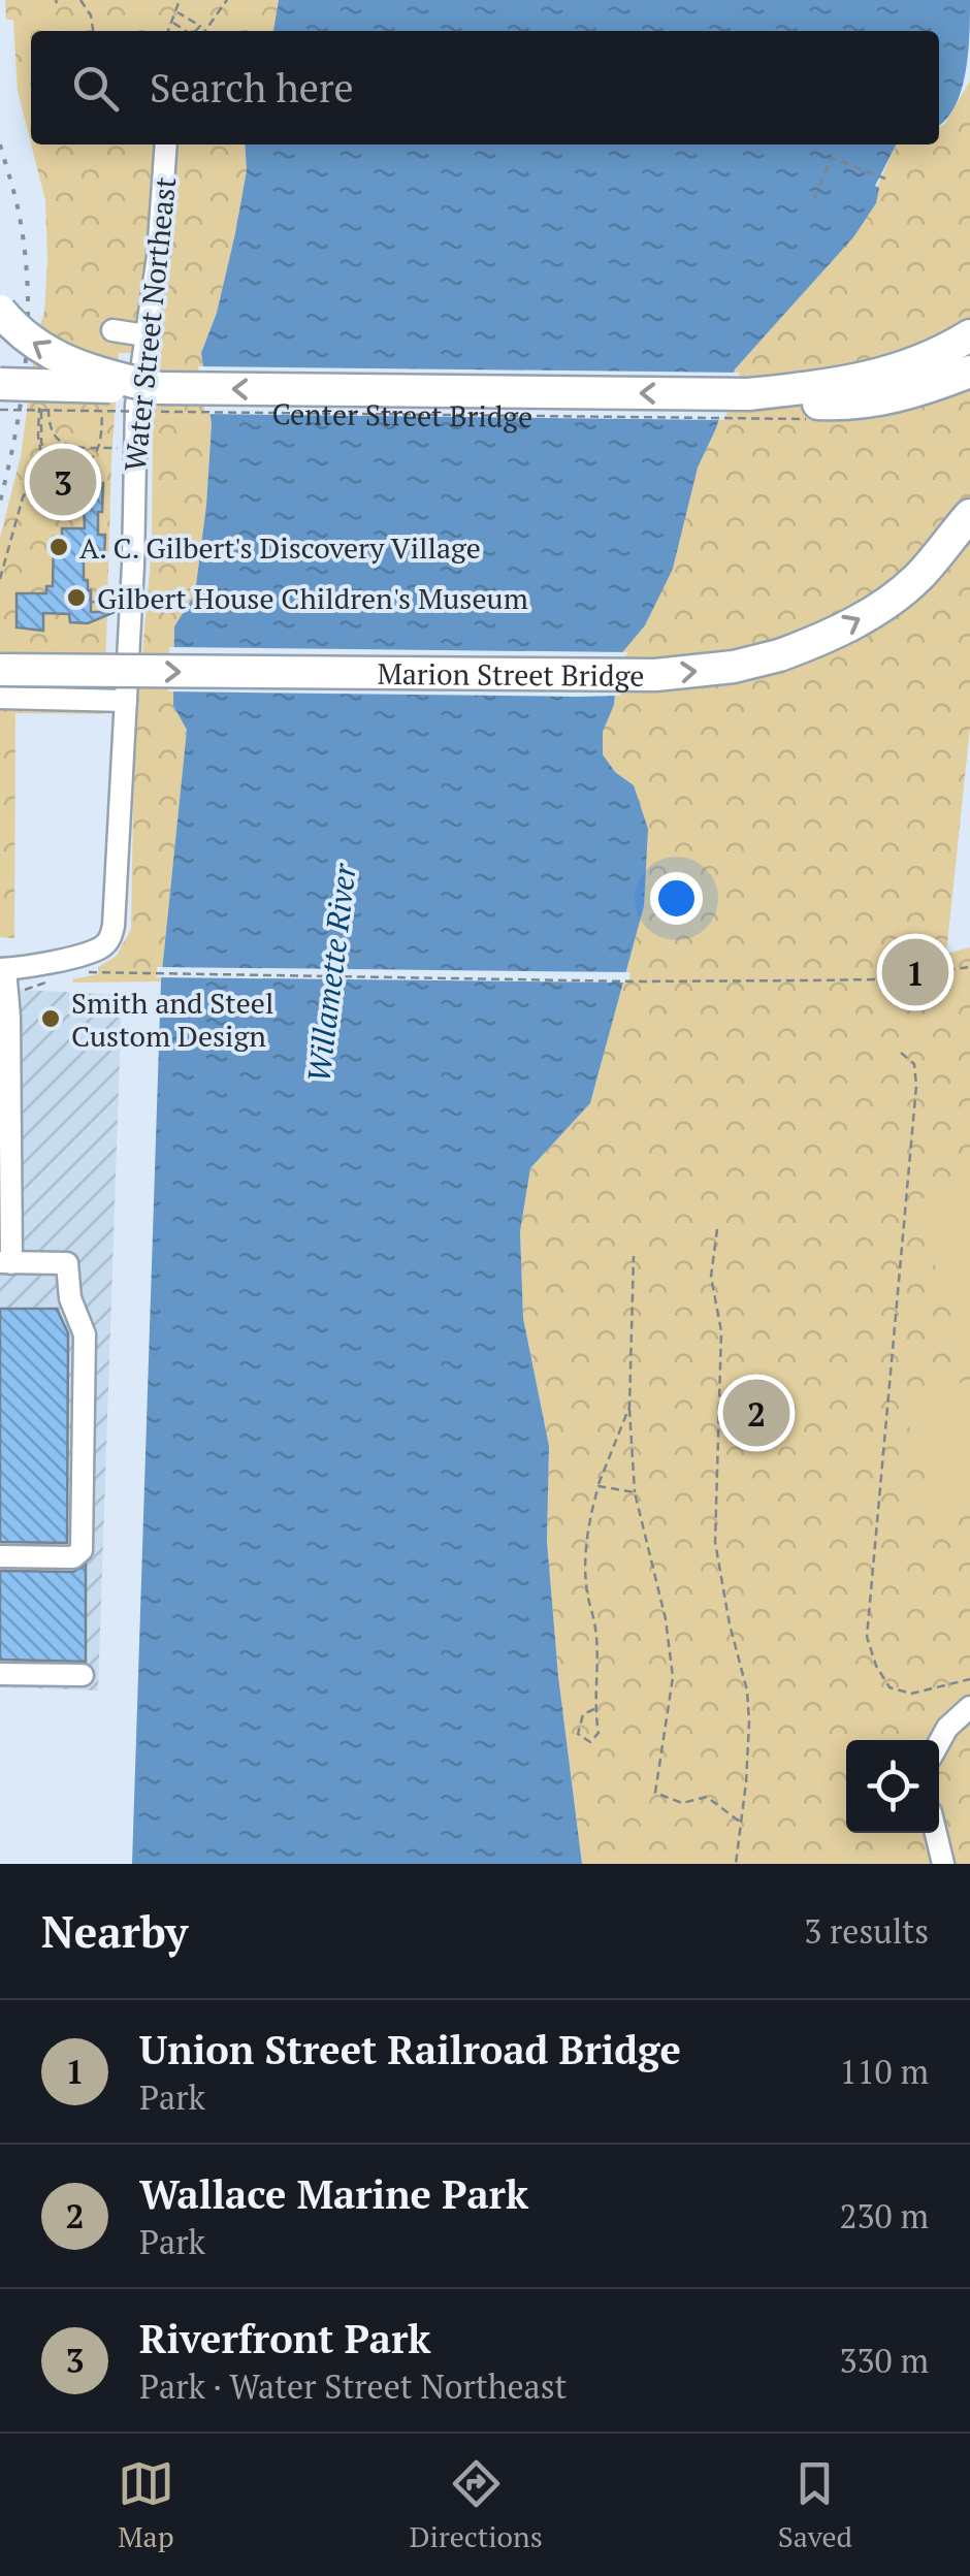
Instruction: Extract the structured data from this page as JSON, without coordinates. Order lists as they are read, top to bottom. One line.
{"streets":{"highway":["Center Street Bridge","Marion Street Bridge"],"street":["Water Street Northeast"]},"one_way":["Marion Street Bridge"],"water":["Willamette River"],"places":["A. C. Gilbert's Discovery Village","Gilbert House Children's Museum","Smith and Steel Custom Design"],"page":{"search":"Search here","pins":["3","1","2"],"heading":["Nearby","3 results"],"list":[{"mark":"1","name":"Union Street Railroad Bridge","note":"Park","value":"110 m"},{"mark":"2","name":"Wallace Marine Park","note":"Park","value":"230 m"},{"mark":"3","name":"Riverfront Park","note":"Park · Water Street Northeast","value":"330 m"}],"nav":["Map","Directions","Saved"]}}
